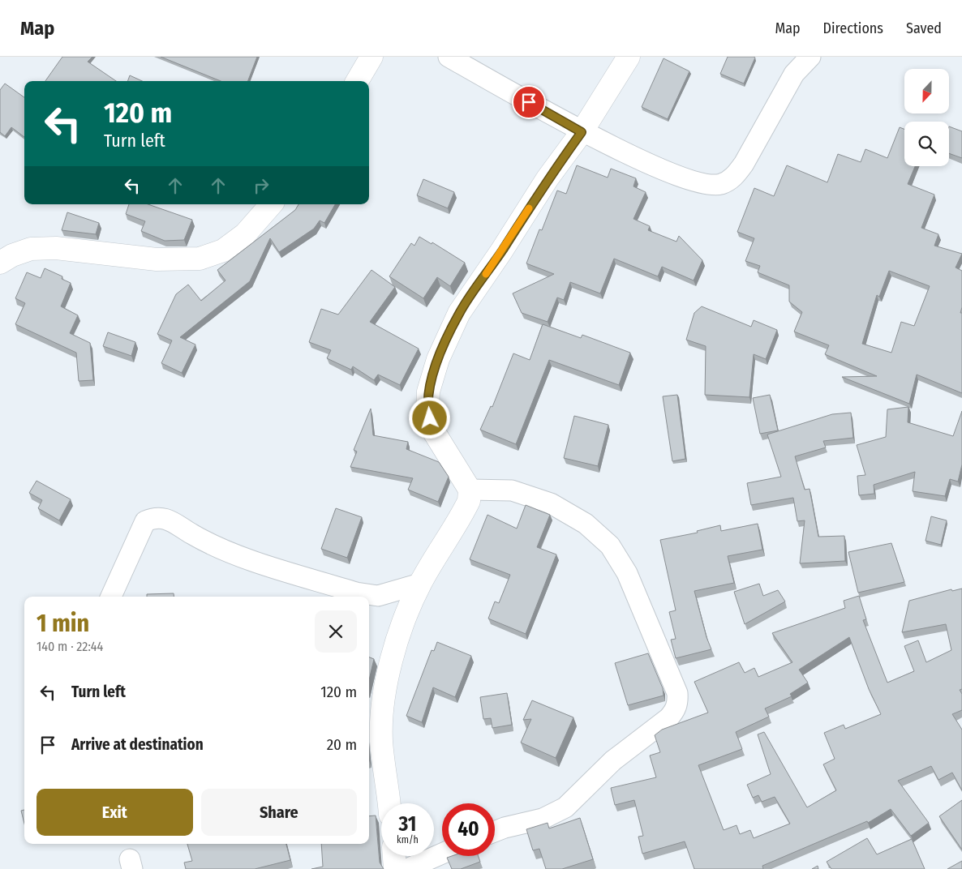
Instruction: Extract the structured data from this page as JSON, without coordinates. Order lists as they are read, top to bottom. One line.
{"north":"bottom","page":{"header":"Map","nav":["Map","Directions","Saved"],"turn":["120 m","Turn left"],"heading":["1 min","140 m · 22:44"],"list":[{"name":"Turn left","value":"120 m"},{"name":"Arrive at destination","value":"20 m"}],"buttons":["Exit","Share"],"speed":"31 km/h","limit":"40"}}
